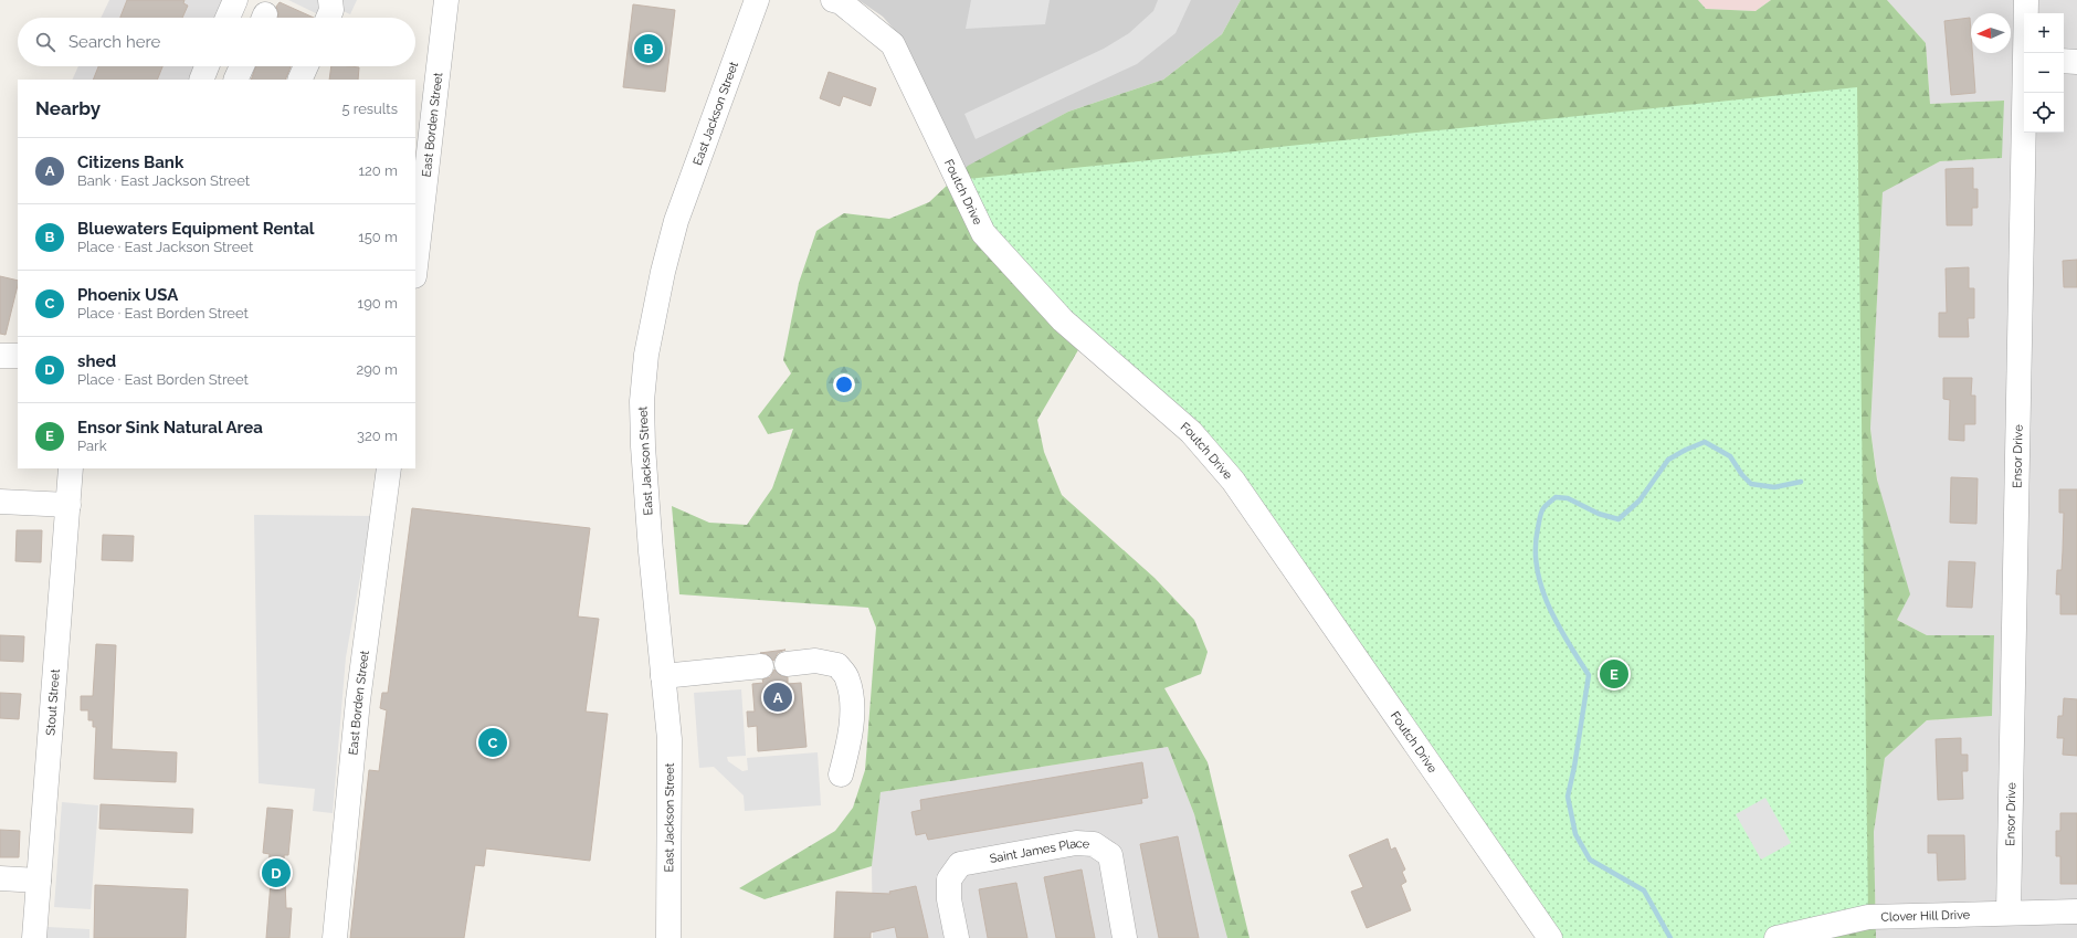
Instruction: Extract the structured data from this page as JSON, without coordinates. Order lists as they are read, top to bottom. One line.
{"streets":{"street":["East Jackson Street","East Borden Street","Foutch Drive","Ensor Drive","Stout Street","Saint James Place","Clover Hill Drive"]},"crossings":[["Ensor Drive","Clover Hill Drive"]],"north":"left","page":{"map_buttons":["+","−"],"search":"Search here","pins":["B","E","A","C","D"],"heading":["Nearby","5 results"],"list":[{"mark":"A","name":"Citizens Bank","note":"Bank · East Jackson Street","value":"120 m"},{"mark":"B","name":"Bluewaters Equipment Rental","note":"Place · East Jackson Street","value":"150 m"},{"mark":"C","name":"Phoenix USA","note":"Place · East Borden Street","value":"190 m"},{"mark":"D","name":"shed","note":"Place · East Borden Street","value":"290 m"},{"mark":"E","name":"Ensor Sink Natural Area","note":"Park","value":"320 m"}]}}
